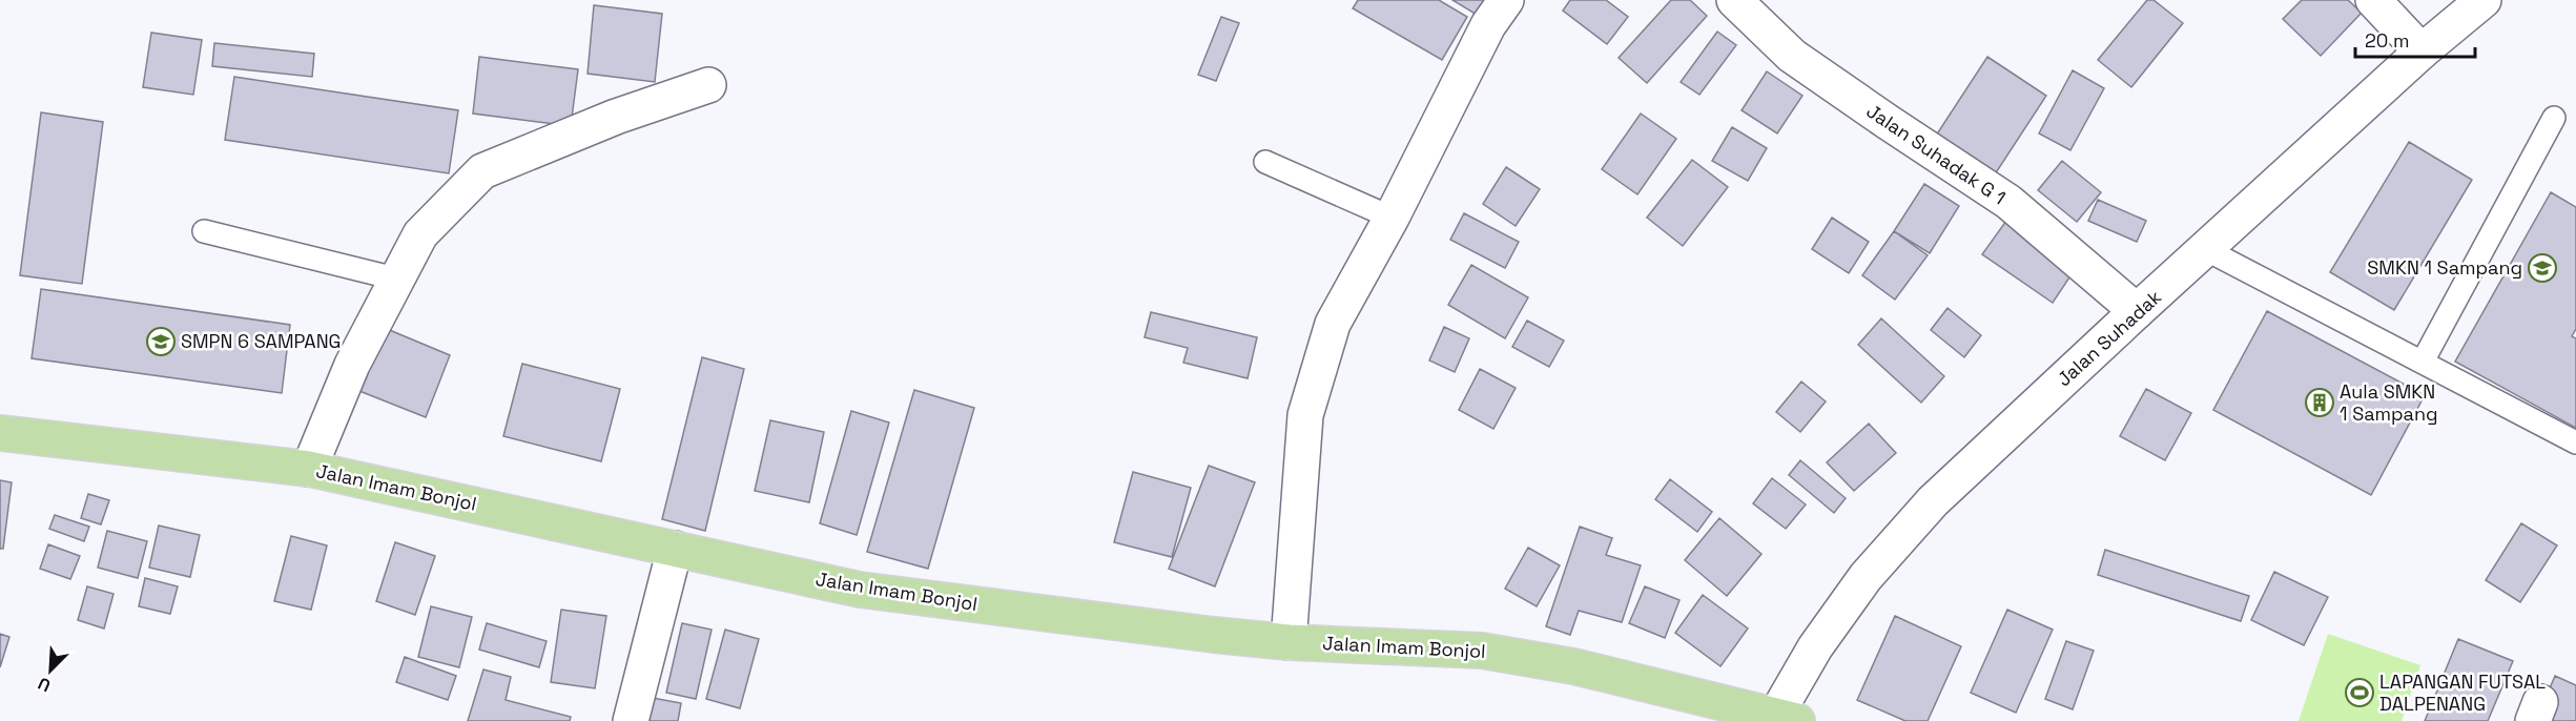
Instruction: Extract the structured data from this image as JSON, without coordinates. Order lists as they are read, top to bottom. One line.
{"streets":{"main road":["Jalan Imam Bonjol"],"street":["Jalan Suhadak G 1","Jalan Suhadak"]},"crossings":[["Jalan Suhadak G 1","Jalan Suhadak"],["Jalan Suhadak","Jalan Imam Bonjol"]],"places":{"school or university":["SMKN 1 Sampang","SMPN 6 SAMPANG"],"building":["Aula SMKN 1 Sampang"],"sports":["LAPANGAN FUTSAL DALPENANG"]},"scale_bar":"20 m","north":"bottom left"}
